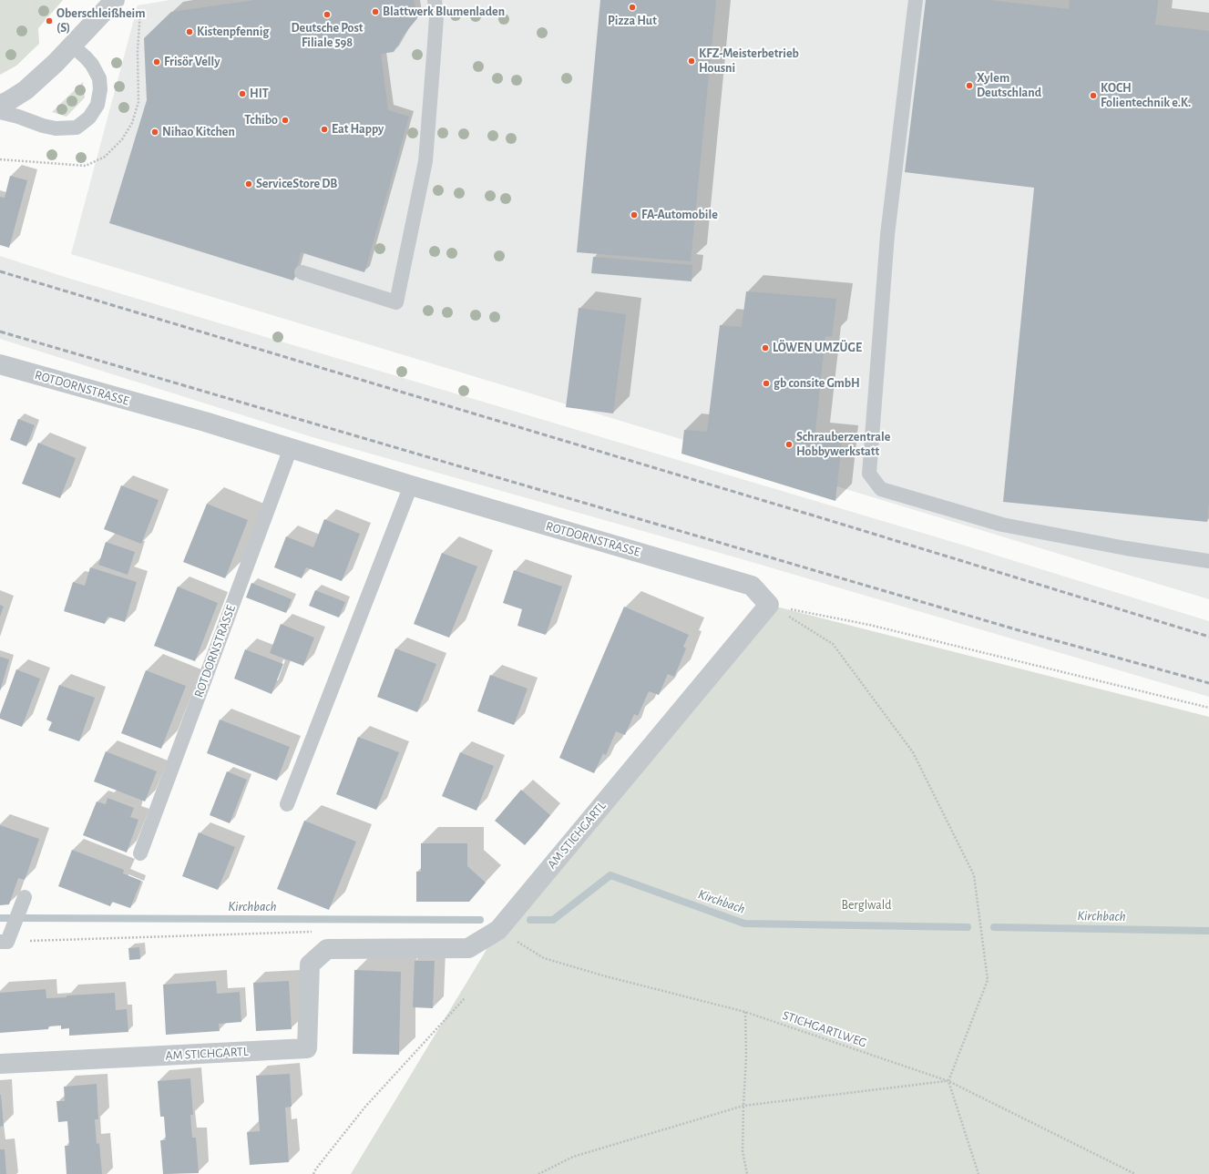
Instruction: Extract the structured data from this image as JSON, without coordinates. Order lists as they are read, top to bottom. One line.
{"streets":{"street":["ROTDORNSTRASSE","AM STICHGARTL"],"path":["STICHGARTLWEG"]},"crossings":[["ROTDORNSTRASSE","AM STICHGARTL"],["AM STICHGARTL","STICHGARTLWEG"]],"water":["Kirchbach"],"parks":["Berglwald"],"places":["Pizza Hut","Blattwerk Blumenladen","Deutsche Post Filiale 598","Oberschleißheim (S)","Kistenpfennig","KFZ-Meisterbetrieb Housni","Frisör Velly","Xylem Deutschland","HIT","KOCH Folientechnik e.K.","Tchibo","Eat Happy","Nihao Kitchen","ServiceStore DB","FA-Automobile","LÖWEN UMZÜGE","gb consite GmbH","Schrauberzentrale Hobbywerkstatt"]}
